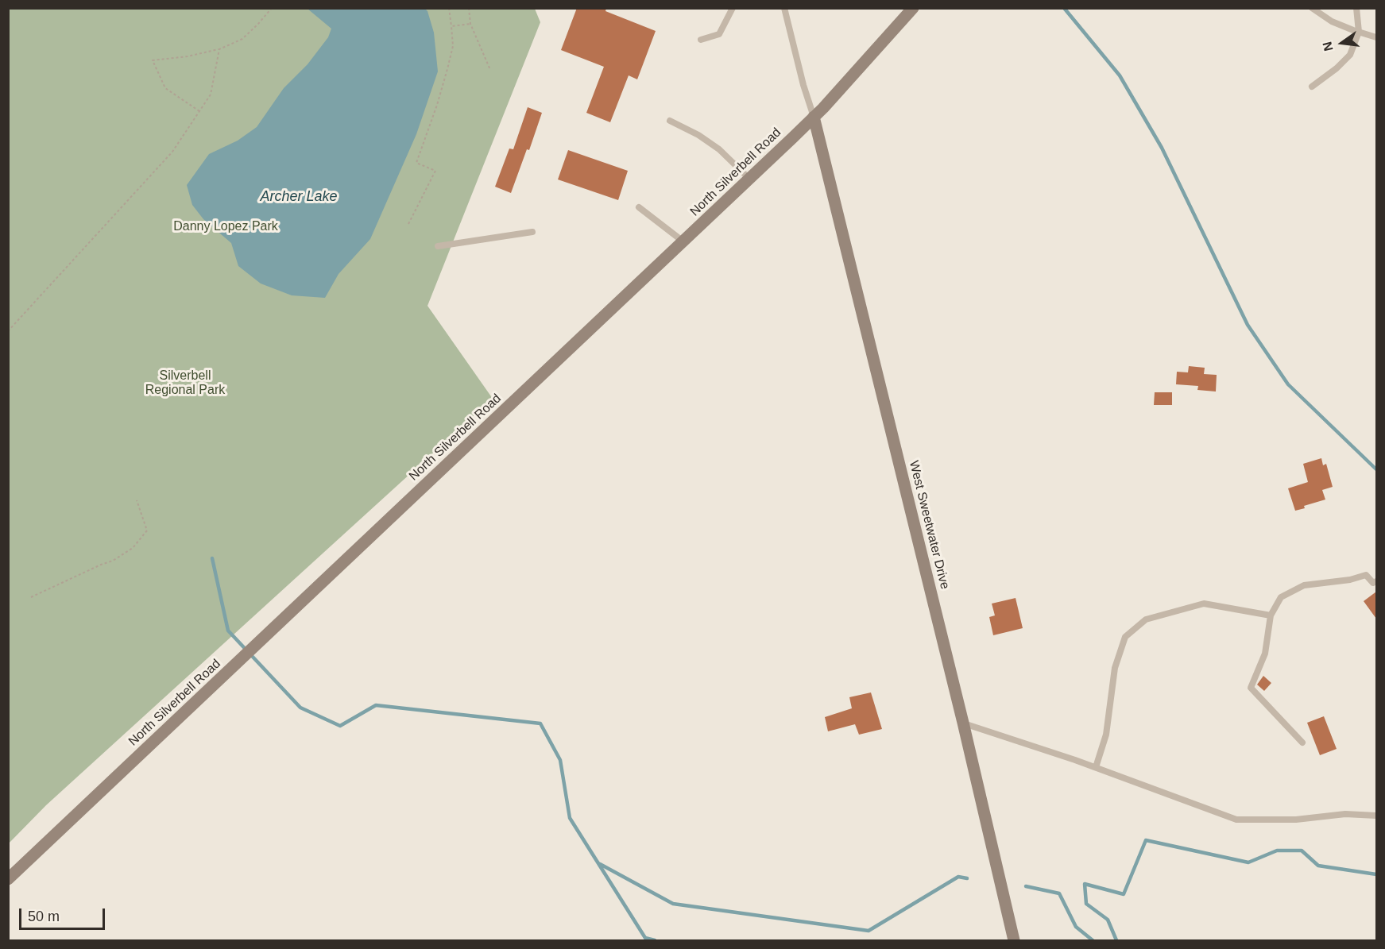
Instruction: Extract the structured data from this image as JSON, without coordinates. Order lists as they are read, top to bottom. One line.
{"streets":{"main road":["North Silverbell Road","West Sweetwater Drive"]},"crossings":[["North Silverbell Road","West Sweetwater Drive"]],"water":["Archer Lake"],"parks":["Danny Lopez Park","Silverbell Regional Park"],"scale_bar":"50 m","north":"left"}
